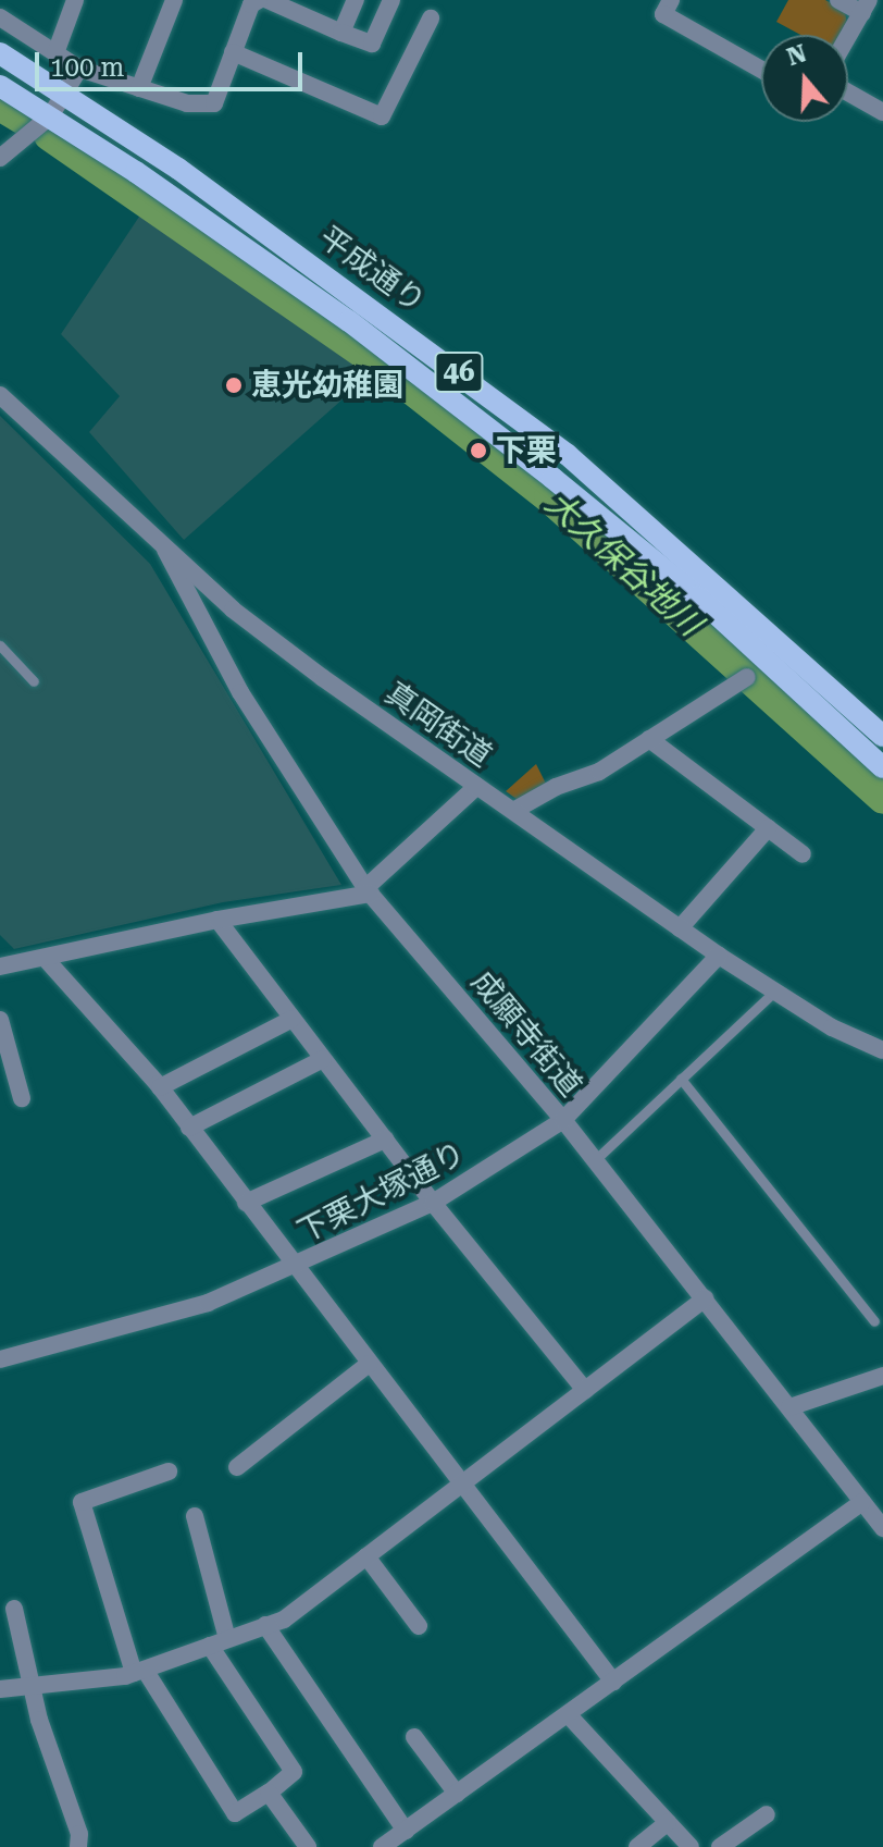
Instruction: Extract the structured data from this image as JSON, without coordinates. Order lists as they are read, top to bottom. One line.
{"streets":{"main road":["平成通り","46"],"street":["真岡街道","成願寺街道","下栗大塚通り"]},"crossings":[["真岡街道","成願寺街道"],["真岡街道","下栗大塚通り"],["成願寺街道","下栗大塚通り"]],"water":["大久保谷地川"],"places":["恵光幼稚園","下栗"],"scale_bar":"100 m","north":"top"}
